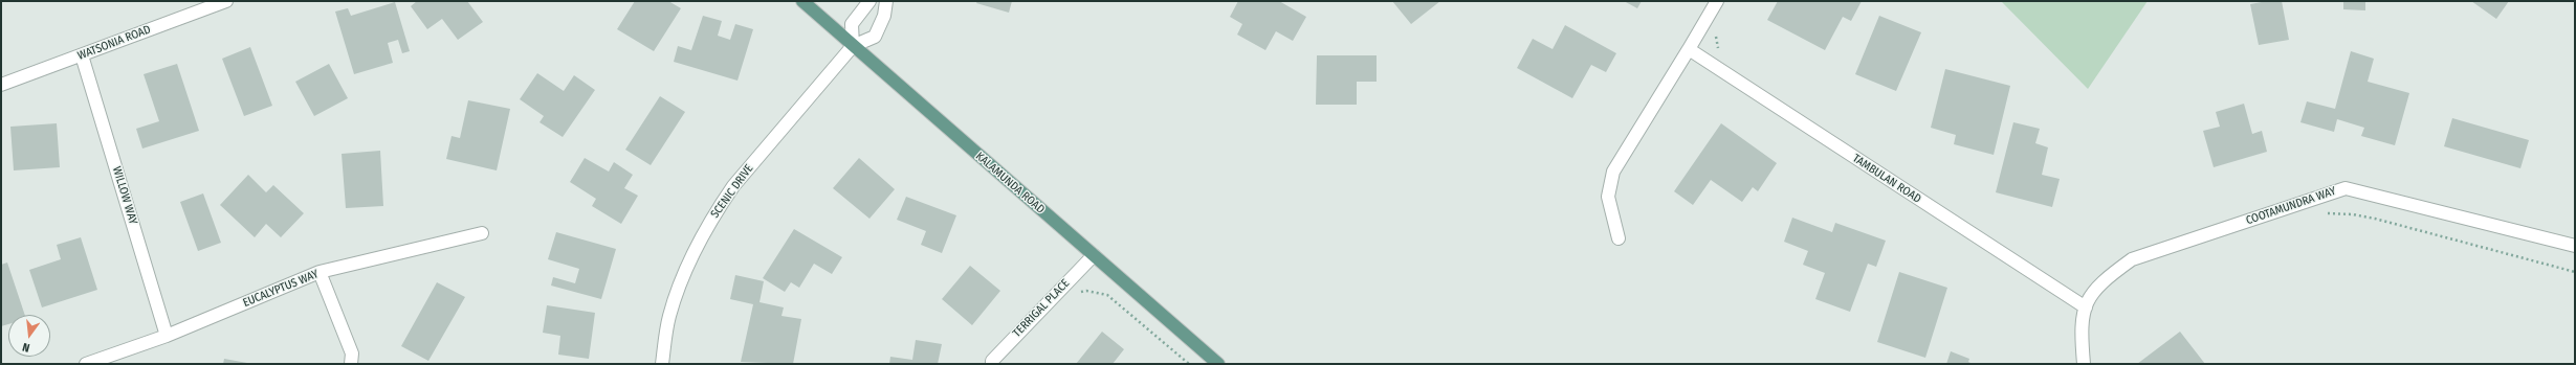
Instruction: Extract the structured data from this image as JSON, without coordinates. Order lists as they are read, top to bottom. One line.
{"streets":{"main road":["KALAMUNDA ROAD"],"street":["WATSONIA ROAD","TAMBULAN ROAD","SCENIC DRIVE","WILLOW WAY","COOTAMUNDRA WAY","EUCALYPTUS WAY","TERRIGAL PLACE"]},"crossings":[["WATSONIA ROAD","WILLOW WAY"],["TAMBULAN ROAD","COOTAMUNDRA WAY"],["KALAMUNDA ROAD","SCENIC DRIVE"],["KALAMUNDA ROAD","TERRIGAL PLACE"],["WILLOW WAY","EUCALYPTUS WAY"]],"north":"bottom"}
